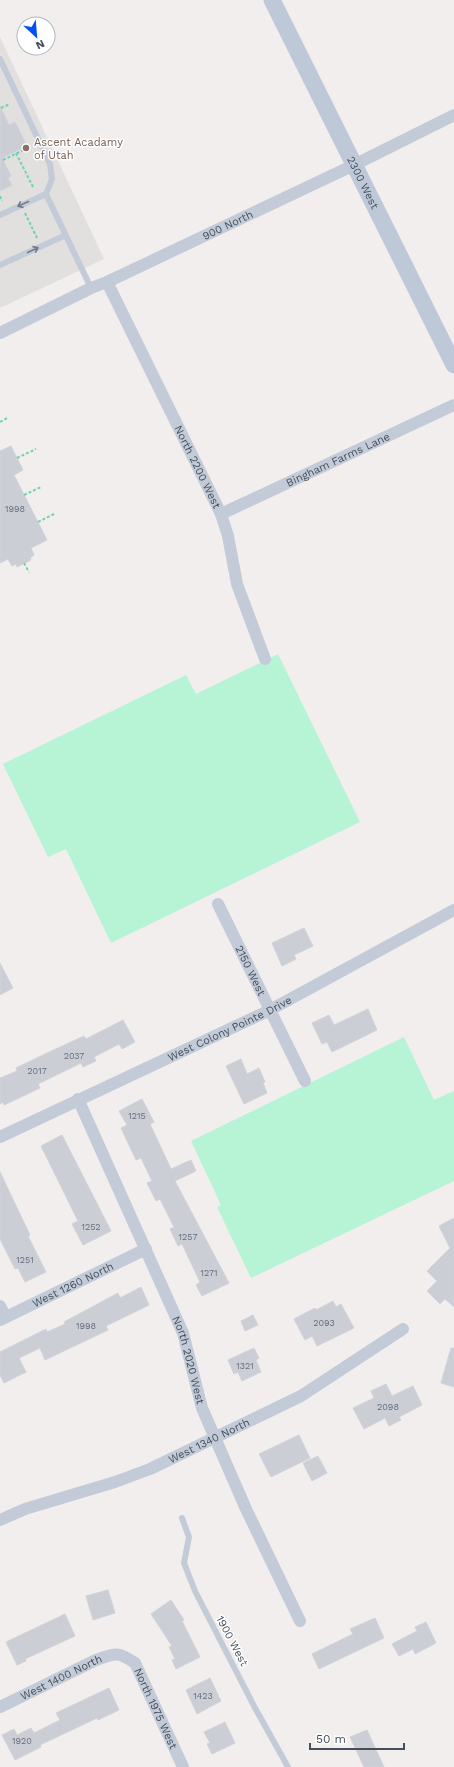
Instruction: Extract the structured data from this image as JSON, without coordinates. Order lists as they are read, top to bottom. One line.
{"streets":{"main road":["2300 West"],"street":["900 North","Bingham Farms Lane","North 2200 West","2150 West","West Colony Pointe Drive","West 1260 North","North 2020 West","West 1340 North","West 1400 North","North 1975 West"],"lane":["1900 West"]},"crossings":[["2300 West","900 North"],["900 North","North 2200 West"],["Bingham Farms Lane","North 2200 West"],["2150 West","West Colony Pointe Drive"],["West Colony Pointe Drive","North 2020 West"],["West 1260 North","North 2020 West"],["North 2020 West","West 1340 North"],["West 1400 North","North 1975 West"]],"places":["Ascent Acadamy of Utah"],"house_numbers":["1998","2037","2017","1215","1252","1257","1251","1271","2093","1998","1321","2098","1423","1920"],"scale_bar":"50 m","north":"bottom right"}
